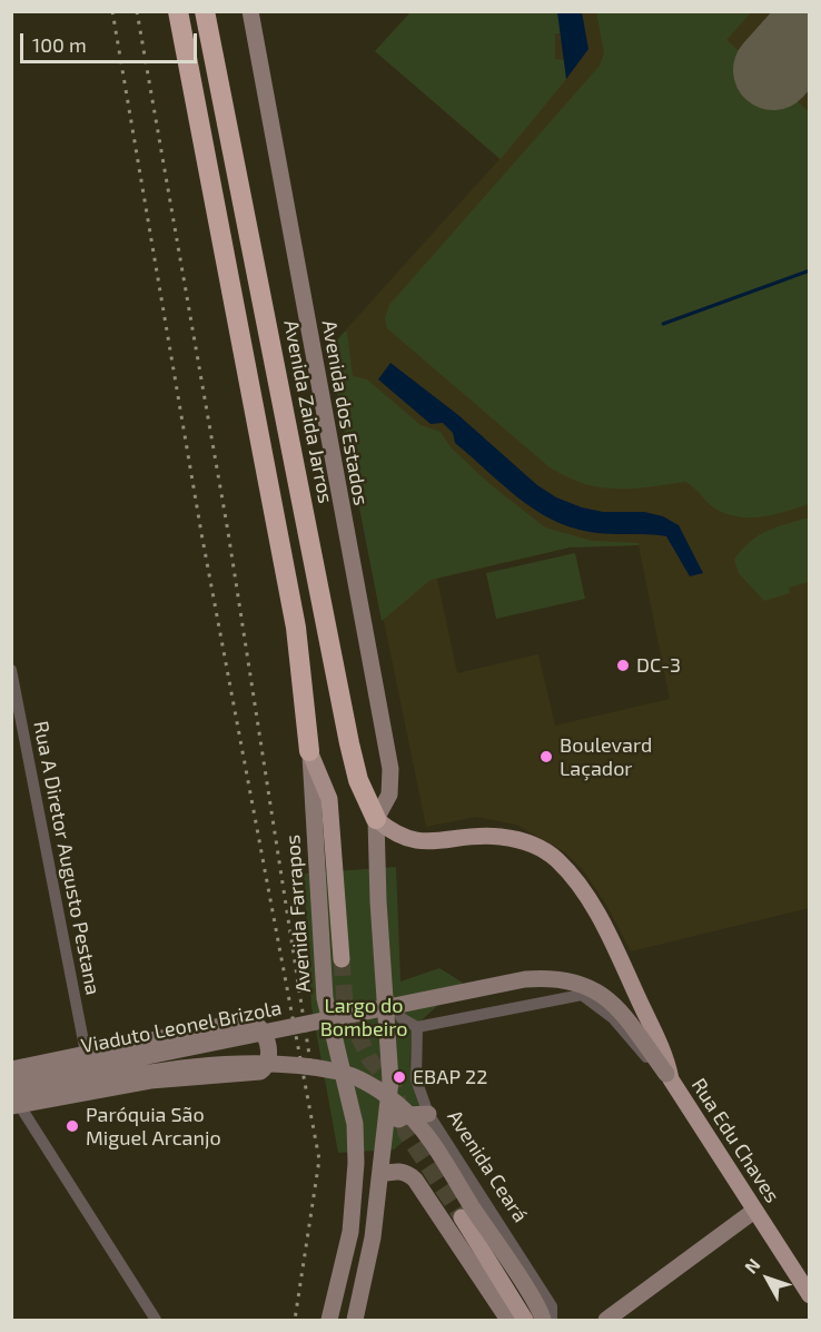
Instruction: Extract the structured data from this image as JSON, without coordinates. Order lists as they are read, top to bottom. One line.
{"streets":{"highway":["Avenida Zaida Jarros"],"main road":["Avenida dos Estados","Avenida Farrapos","Viaduto Leonel Brizola","Rua Edu Chaves"],"street":["Rua A Diretor Augusto Pestana","Avenida Ceará"]},"crossings":[["Avenida Zaida Jarros","Avenida dos Estados"],["Viaduto Leonel Brizola","Rua Edu Chaves"],["Rua Edu Chaves","Avenida Ceará"]],"parks":["Largo do Bombeiro"],"places":["DC-3","Boulevard Laçador","EBAP 22","Paróquia São Miguel Arcanjo"],"scale_bar":"100 m","north":"top left"}
